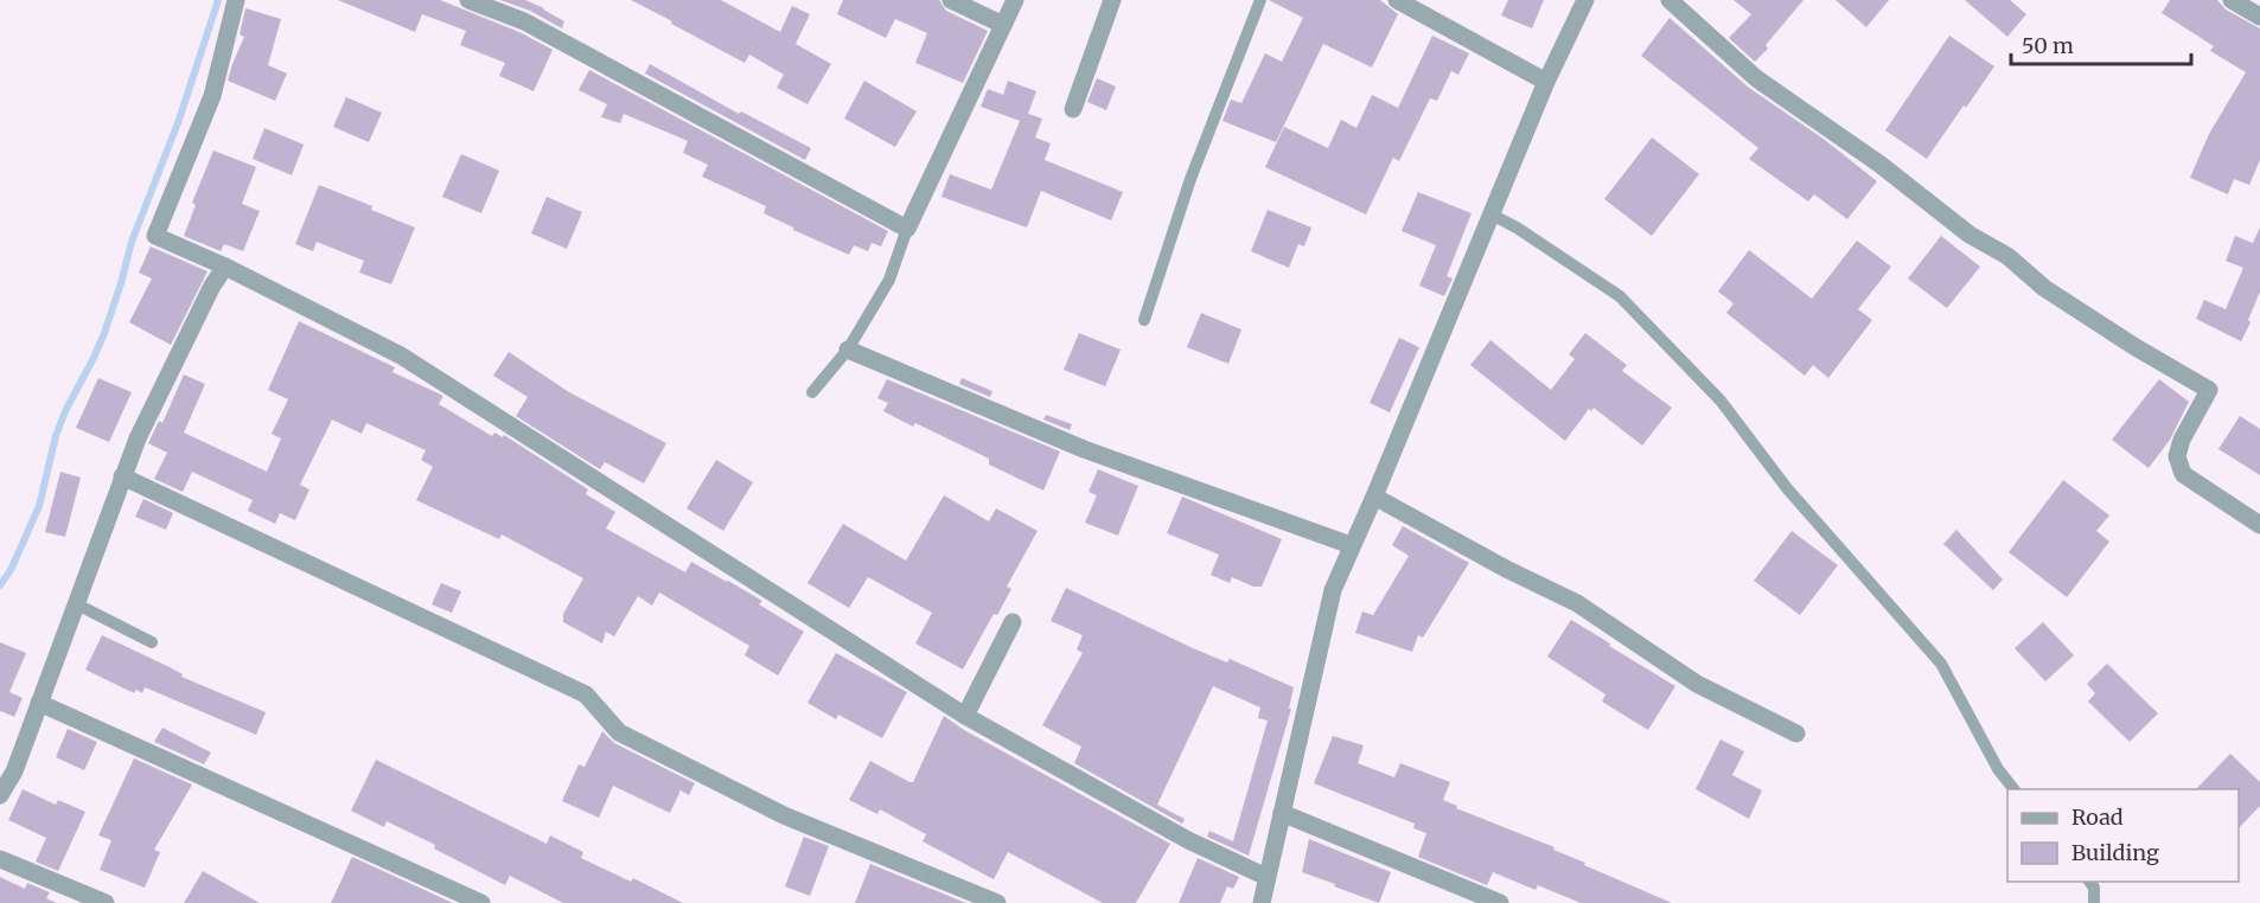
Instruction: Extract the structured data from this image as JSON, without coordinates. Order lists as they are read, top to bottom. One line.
{"legend":["Road","Building"],"scale_bar":"50 m"}
